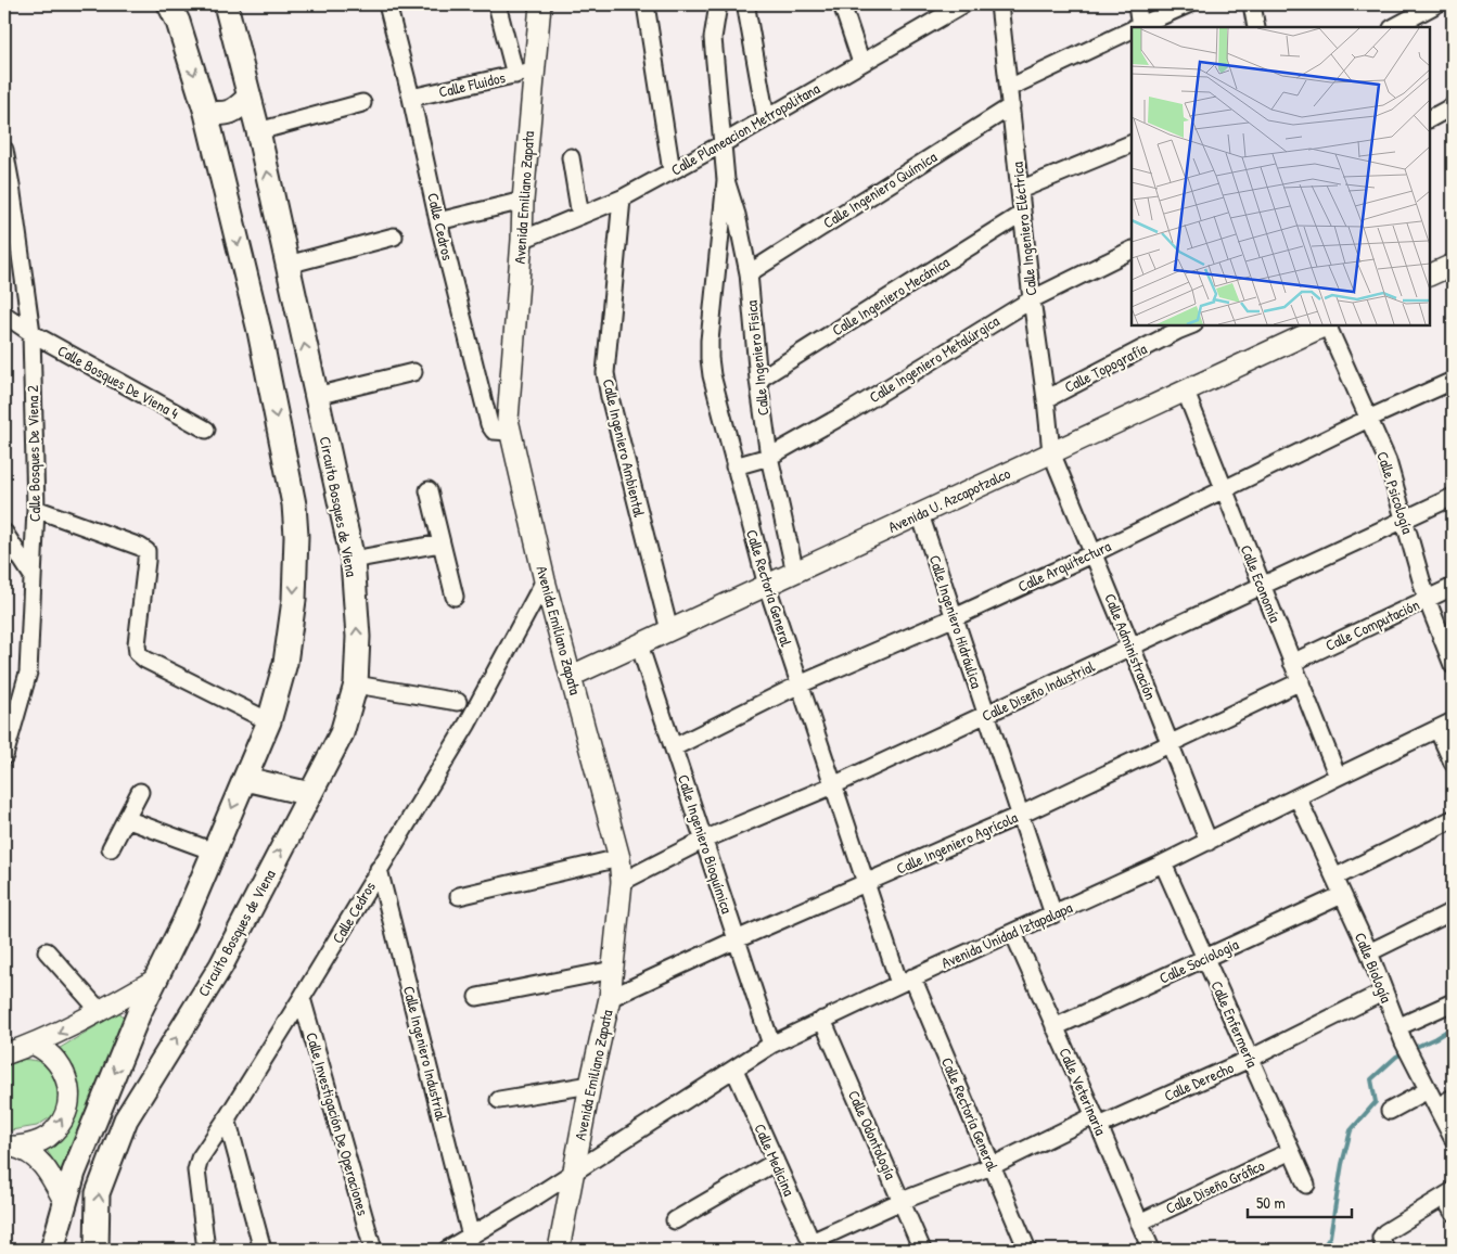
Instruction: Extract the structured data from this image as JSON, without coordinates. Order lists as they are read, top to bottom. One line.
{"streets":{"main road":["Circuito Bosques de Viena"],"street":["Calle Fluidos","Calle Planeacion Metropolitana","Calle Ingeniero Química","Avenida Emiliano Zapata","Calle Cedros","Calle Ingeniero Eléctrica","Calle Ingeniero Mecánica","Calle Ingeniero Física","Calle Ingeniero Metalúrgica","Calle Topografía","Calle Bosques De Viena 4","Calle Ingeniero Ambiental","Calle Bosques De Viena 2","Calle Psicología","Avenida U. Azcapotzalco","Calle Arquitectura","Calle Economía","Calle Rectoría General","Calle Ingeniero Hidráulica","Calle Computación","Calle Administración","Calle Diseño Industrial","Calle Ingeniero Agrícola","Calle Ingeniero Bioquímica","Avenida Unidad Iztapalapa","Calle Sociología","Calle Biología","Calle Enfermería","Calle Ingeniero Industrial","Calle Derecho","Calle Veterinaria","Calle Investigación De Operaciones","Calle Odontología","Calle Medicina","Calle Diseño Gráfico"]},"crossings":[["Calle Fluidos","Avenida Emiliano Zapata"],["Calle Fluidos","Calle Cedros"],["Calle Planeacion Metropolitana","Avenida Emiliano Zapata"],["Calle Planeacion Metropolitana","Calle Ingeniero Física"],["Calle Planeacion Metropolitana","Calle Ingeniero Ambiental"],["Calle Ingeniero Química","Calle Ingeniero Eléctrica"],["Calle Ingeniero Química","Calle Ingeniero Física"],["Avenida Emiliano Zapata","Calle Cedros"],["Avenida Emiliano Zapata","Avenida U. Azcapotzalco"],["Avenida Emiliano Zapata","Calle Diseño Industrial"],["Avenida Emiliano Zapata","Calle Ingeniero Agrícola"],["Avenida Emiliano Zapata","Avenida Unidad Iztapalapa"],["Calle Cedros","Calle Ingeniero Industrial"],["Calle Cedros","Calle Investigación De Operaciones"],["Calle Ingeniero Eléctrica","Calle Ingeniero Mecánica"],["Calle Ingeniero Eléctrica","Calle Ingeniero Metalúrgica"],["Calle Ingeniero Eléctrica","Calle Topografía"],["Calle Ingeniero Eléctrica","Avenida U. Azcapotzalco"],["Calle Ingeniero Eléctrica","Calle Administración"],["Calle Ingeniero Mecánica","Calle Ingeniero Física"],["Calle Ingeniero Física","Calle Ingeniero Metalúrgica"],["Calle Ingeniero Física","Avenida U. Azcapotzalco"],["Calle Ingeniero Física","Calle Rectoría General"],["Calle Ingeniero Metalúrgica","Calle Rectoría General"],["Calle Bosques De Viena 4","Calle Bosques De Viena 2"],["Calle Ingeniero Ambiental","Avenida U. Azcapotzalco"],["Calle Psicología","Calle Arquitectura"],["Calle Psicología","Calle Computación"],["Calle Psicología","Calle Diseño Industrial"],["Avenida U. Azcapotzalco","Calle Economía"],["Avenida U. Azcapotzalco","Calle Rectoría General"],["Avenida U. Azcapotzalco","Calle Ingeniero Hidráulica"],["Avenida U. Azcapotzalco","Calle Administración"],["Avenida U. Azcapotzalco","Calle Ingeniero Bioquímica"],["Calle Arquitectura","Calle Economía"],["Calle Arquitectura","Calle Rectoría General"],["Calle Arquitectura","Calle Ingeniero Hidráulica"],["Calle Arquitectura","Calle Administración"],["Calle Arquitectura","Calle Ingeniero Bioquímica"],["Calle Economía","Calle Computación"],["Calle Economía","Calle Diseño Industrial"],["Calle Economía","Calle Ingeniero Agrícola"],["Calle Economía","Avenida Unidad Iztapalapa"],["Calle Rectoría General","Calle Diseño Industrial"],["Calle Rectoría General","Calle Ingeniero Agrícola"],["Calle Rectoría General","Avenida Unidad Iztapalapa"],["Calle Rectoría General","Calle Derecho"],["Calle Ingeniero Hidráulica","Calle Diseño Industrial"],["Calle Ingeniero Hidráulica","Calle Ingeniero Agrícola"],["Calle Ingeniero Hidráulica","Avenida Unidad Iztapalapa"],["Calle Administración","Calle Diseño Industrial"],["Calle Administración","Calle Ingeniero Agrícola"],["Calle Administración","Avenida Unidad Iztapalapa"],["Calle Diseño Industrial","Calle Ingeniero Bioquímica"],["Calle Ingeniero Agrícola","Calle Ingeniero Bioquímica"],["Calle Ingeniero Bioquímica","Avenida Unidad Iztapalapa"],["Avenida Unidad Iztapalapa","Calle Biología"],["Avenida Unidad Iztapalapa","Calle Enfermería"],["Avenida Unidad Iztapalapa","Calle Ingeniero Industrial"],["Avenida Unidad Iztapalapa","Calle Veterinaria"],["Avenida Unidad Iztapalapa","Calle Odontología"],["Avenida Unidad Iztapalapa","Calle Medicina"],["Calle Sociología","Calle Biología"],["Calle Sociología","Calle Enfermería"],["Calle Sociología","Calle Veterinaria"],["Calle Biología","Calle Derecho"],["Calle Enfermería","Calle Derecho"],["Calle Enfermería","Calle Diseño Gráfico"],["Calle Derecho","Calle Veterinaria"],["Calle Derecho","Calle Odontología"],["Calle Derecho","Calle Medicina"],["Calle Veterinaria","Calle Diseño Gráfico"]],"scale_bar":"50 m"}
